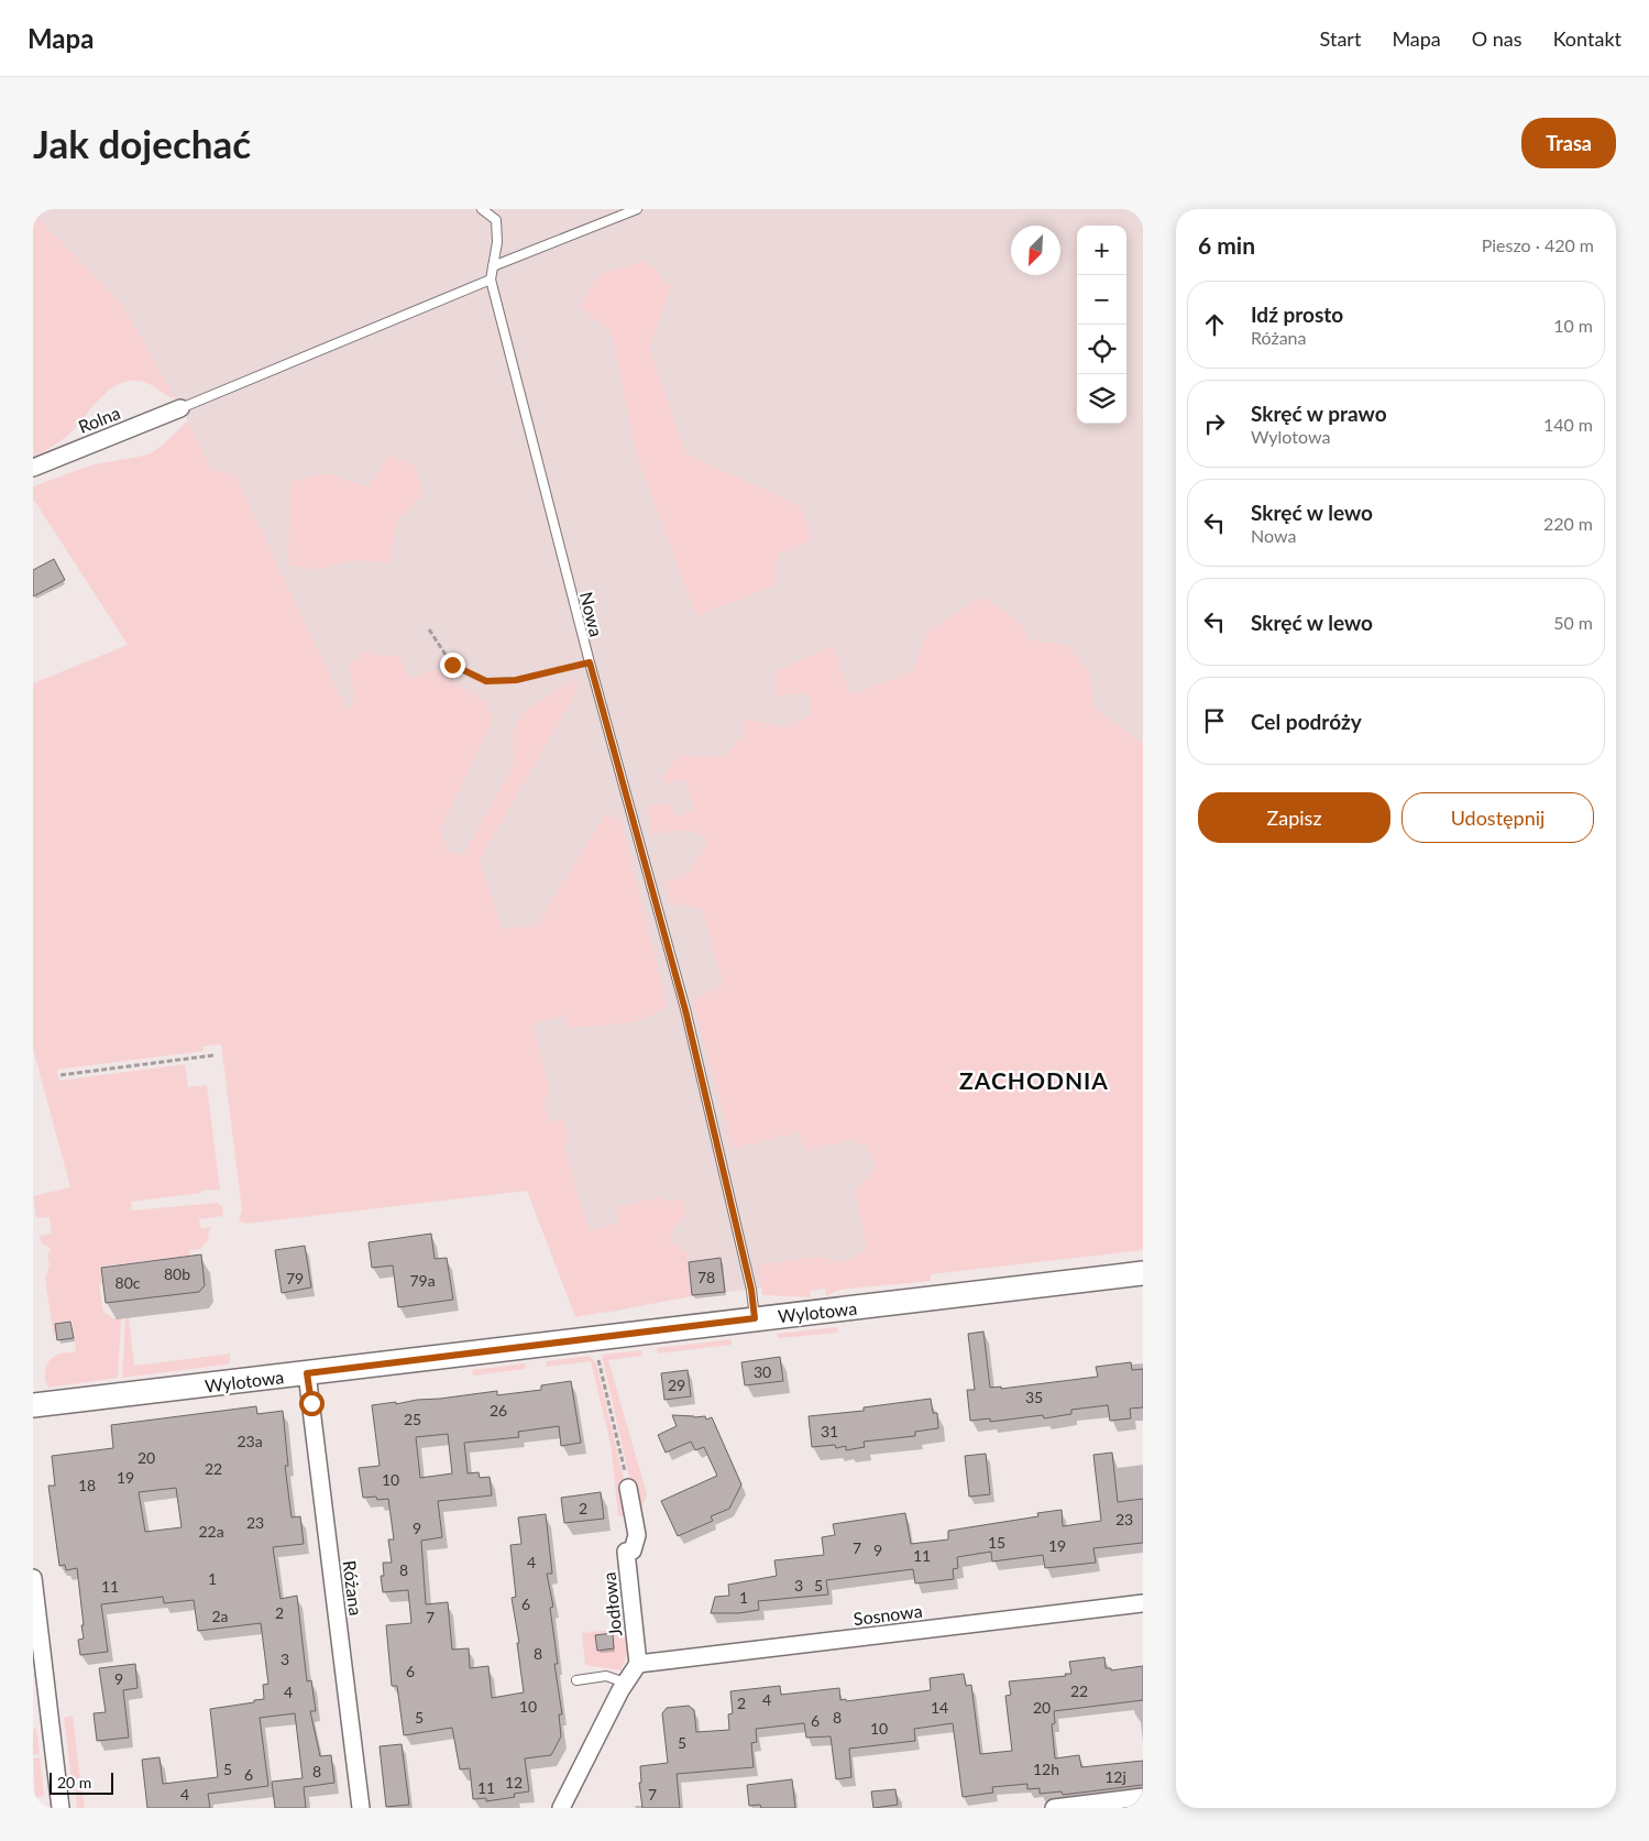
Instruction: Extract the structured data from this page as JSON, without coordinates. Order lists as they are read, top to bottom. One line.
{"streets":{"street":["Rolna","Wylotowa","Różana","Jodłowa","Sosnowa"],"lane":["Nowa"]},"crossings":[["Nowa","Wylotowa"],["Wylotowa","Różana"],["Jodłowa","Sosnowa"]],"districts":["ZACHODNIA"],"house_numbers":["80b","78","79","79a","80c","30","29","35","26","25","31","23a","20","22","19","10","18","2","23","23","9","22a","15","19","7","9","11","4","8","1","3","5","11","1","6","2","2a","7","8","3","6","9","22","4","4","2","10","14","20","5","8","6","10","5","5","12h","8","6","12j","12","11","4","7"],"scale_bar":"20 m","north":"bottom left","page":{"header":"Mapa","nav":["Start","Mapa","O nas","Kontakt"],"buttons":["Trasa",["Zapisz","Udostępnij"]],"title":"Jak dojechać","heading":["6 min","Pieszo · 420 m"],"map_buttons":["+","−"],"list":[["Idź prosto","Różana","10 m"],["Skręć w prawo","Wylotowa","140 m"],["Skręć w lewo","Nowa","220 m"],["Skręć w lewo","50 m"],"Cel podróży"],"scale":"20 m"}}
